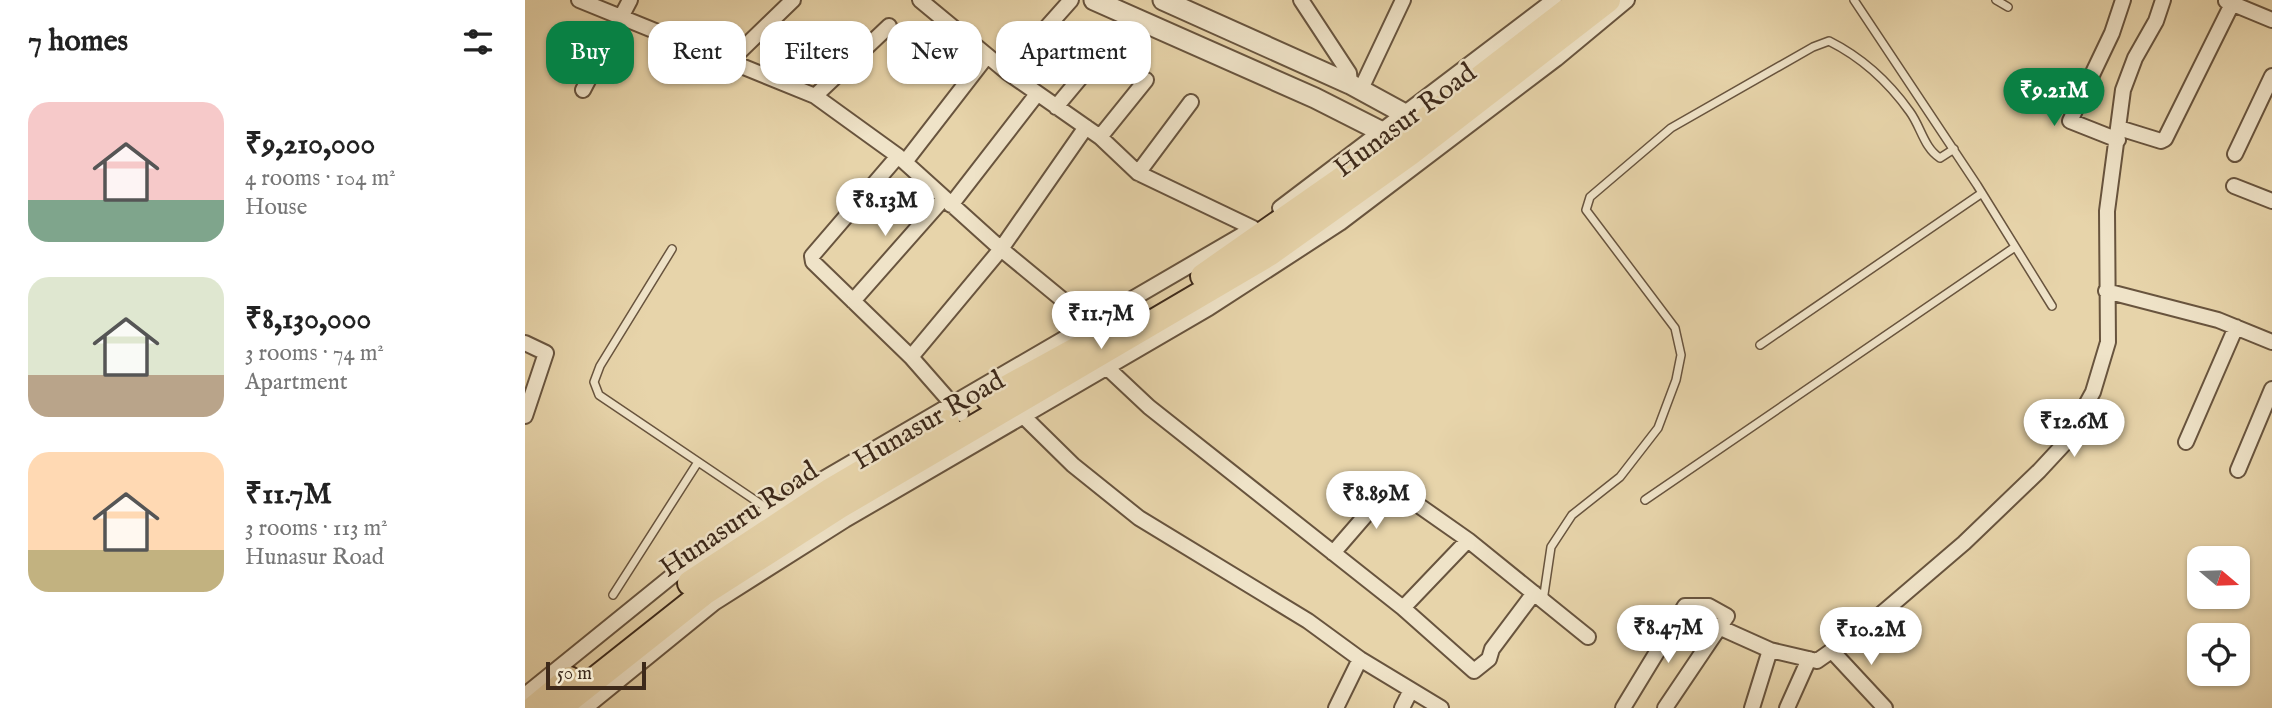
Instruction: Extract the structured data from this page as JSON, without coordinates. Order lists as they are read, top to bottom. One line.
{"streets":{"highway":["Hunasur Road","Hunasuru Road"]},"crossings":[["Hunasur Road","Hunasuru Road"]],"scale_bar":"50 m","north":"right","page":{"heading":"7 homes","chip":["Buy","Rent","Filters","New","Apartment"],"price":["₹9.21M","₹8.13M","₹11.7M","₹12.6M","₹8.89M","₹8.47M","₹10.2M"],"list":[{"name":"₹9,210,000","note":"4 rooms · 104 m² · House"},{"name":"₹8,130,000","note":"3 rooms · 74 m² · Apartment"},{"name":"₹11.7M","note":"3 rooms · 113 m² · Hunasur Road"}],"scale":"50 m"}}
